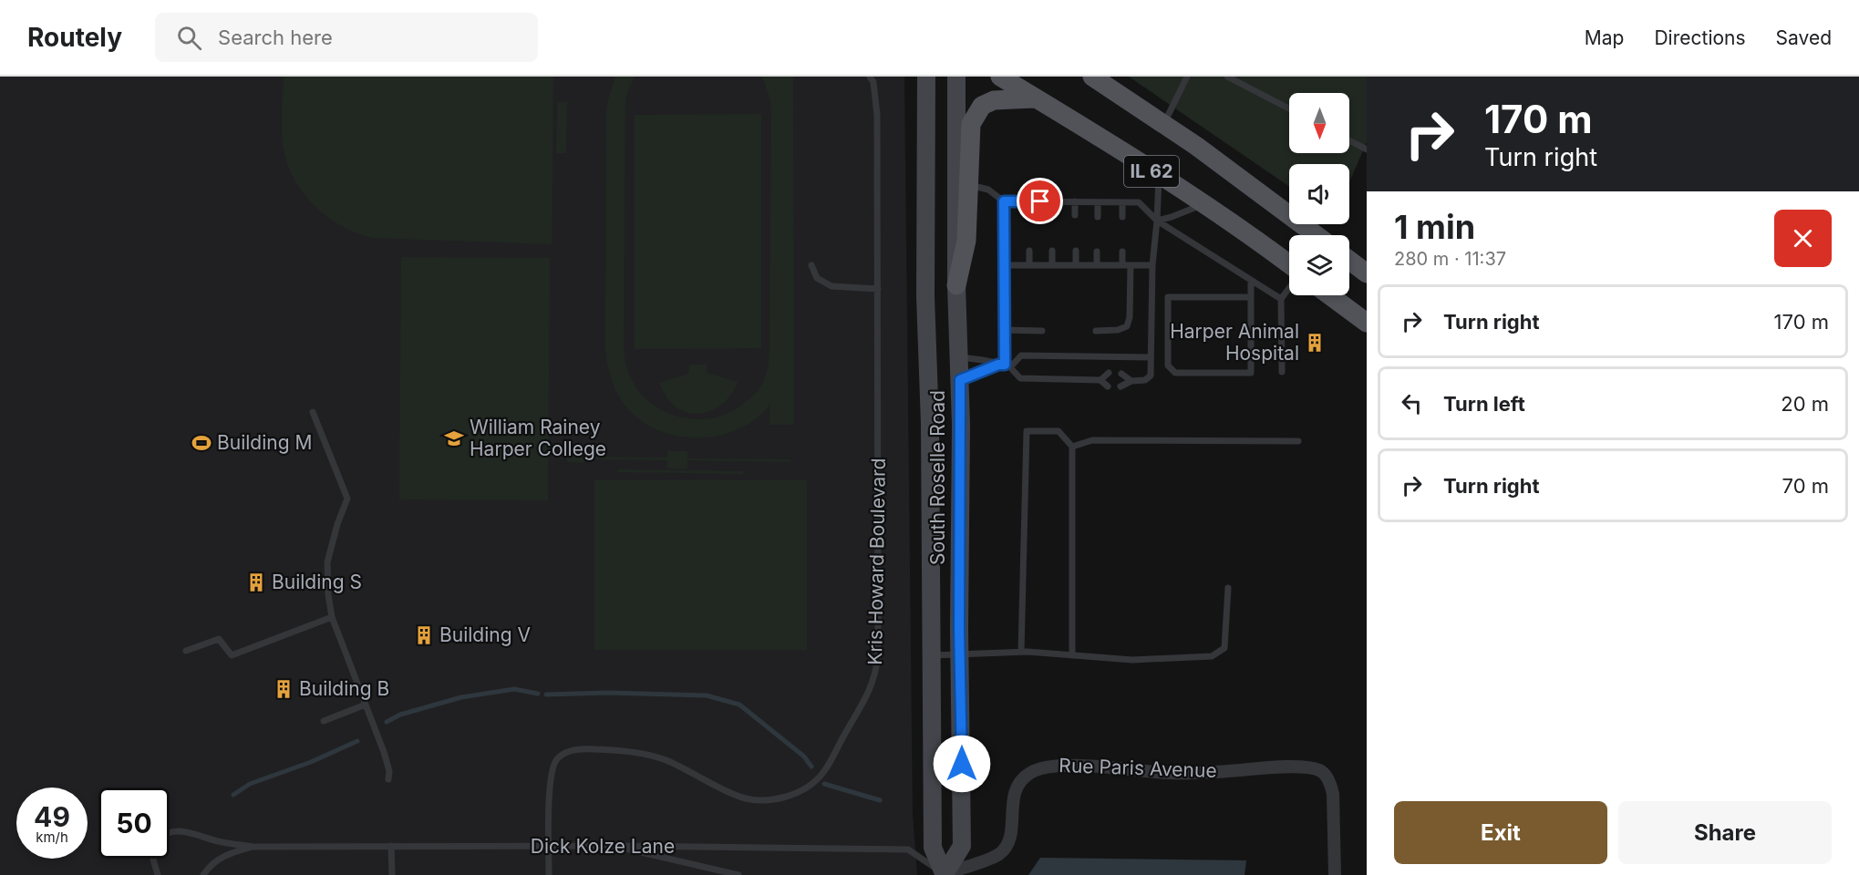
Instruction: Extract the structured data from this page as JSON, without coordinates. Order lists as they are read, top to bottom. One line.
{"streets":{"main road":["IL 62","South Roselle Road"],"street":["Rue Paris Avenue"],"lane":["Kris Howard Boulevard","Dick Kolze Lane"]},"crossings":[["South Roselle Road","Rue Paris Avenue"],["South Roselle Road","Dick Kolze Lane"],["Kris Howard Boulevard","Dick Kolze Lane"],["Rue Paris Avenue","Dick Kolze Lane"]],"places":{"building":["Harper Animal Hospital","Building S","Building V","Building B"],"school or university":["William Rainey Harper College"],"sports":["Building M"]},"north":"bottom","page":{"header":"Routely","search":"Search here","nav":["Map","Directions","Saved"],"turn":["170 m","Turn right"],"heading":["1 min","280 m · 11:37"],"list":[{"name":"Turn right","value":"170 m"},{"name":"Turn left","value":"20 m"},{"name":"Turn right","value":"70 m"}],"speed":"49 km/h","limit":"50","buttons":["Exit","Share"]}}
